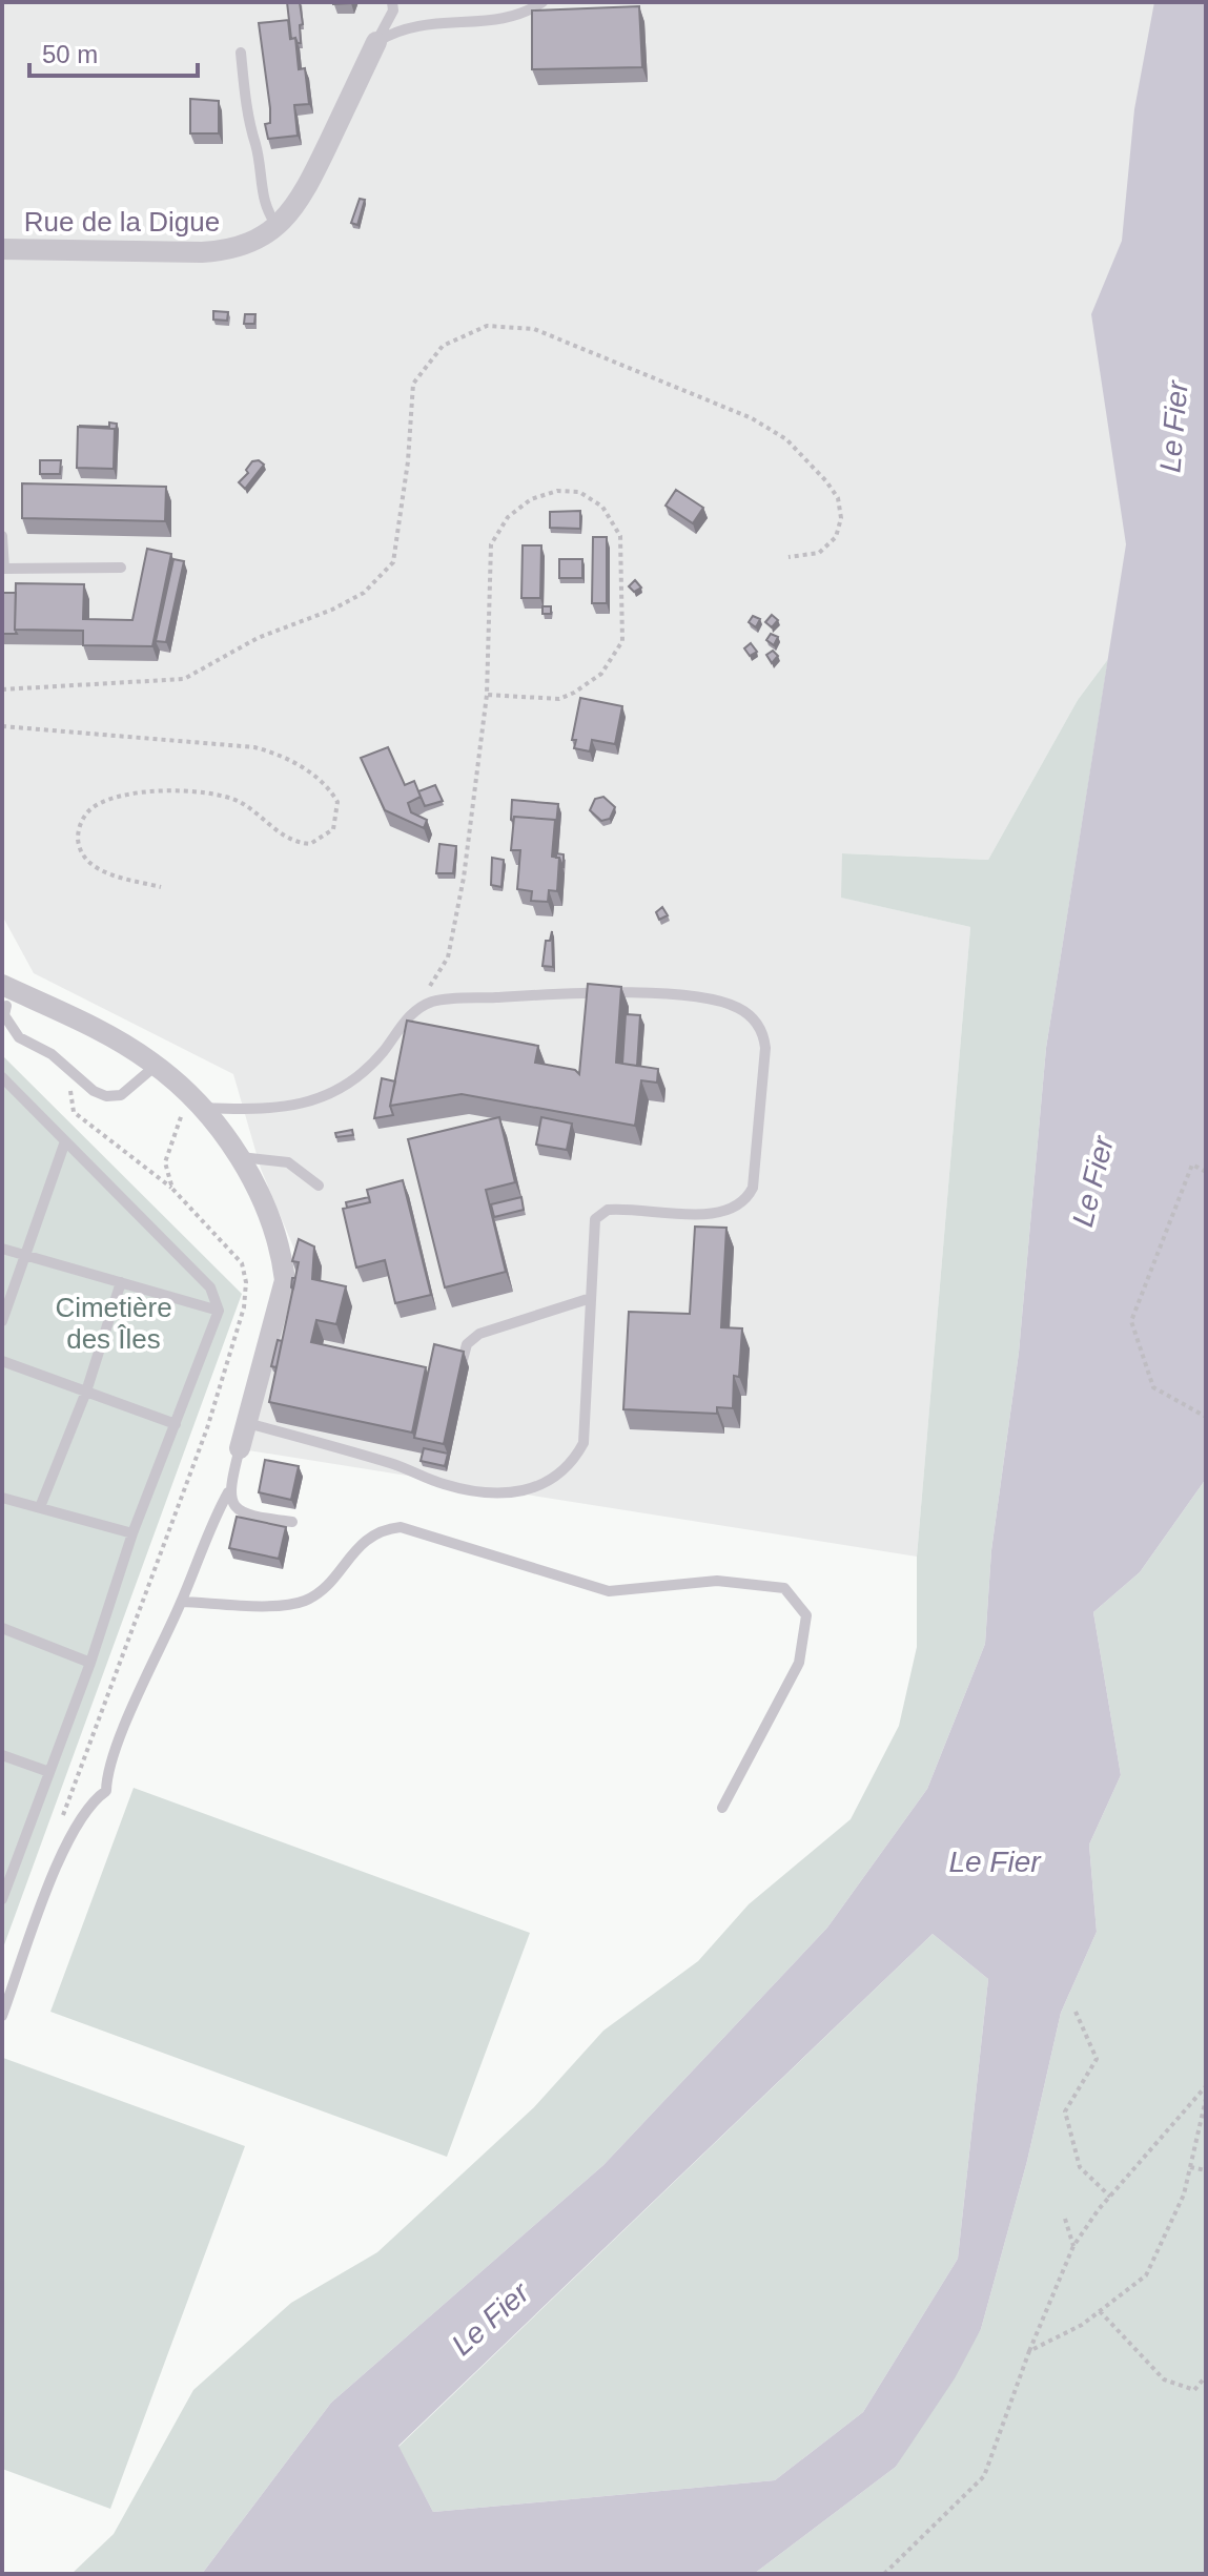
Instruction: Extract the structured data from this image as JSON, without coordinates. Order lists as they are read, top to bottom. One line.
{"streets":{"street":["Rue de la Digue"]},"water":["Le Fier"],"parks":["Cimetière des Îles"],"scale_bar":"50 m"}
